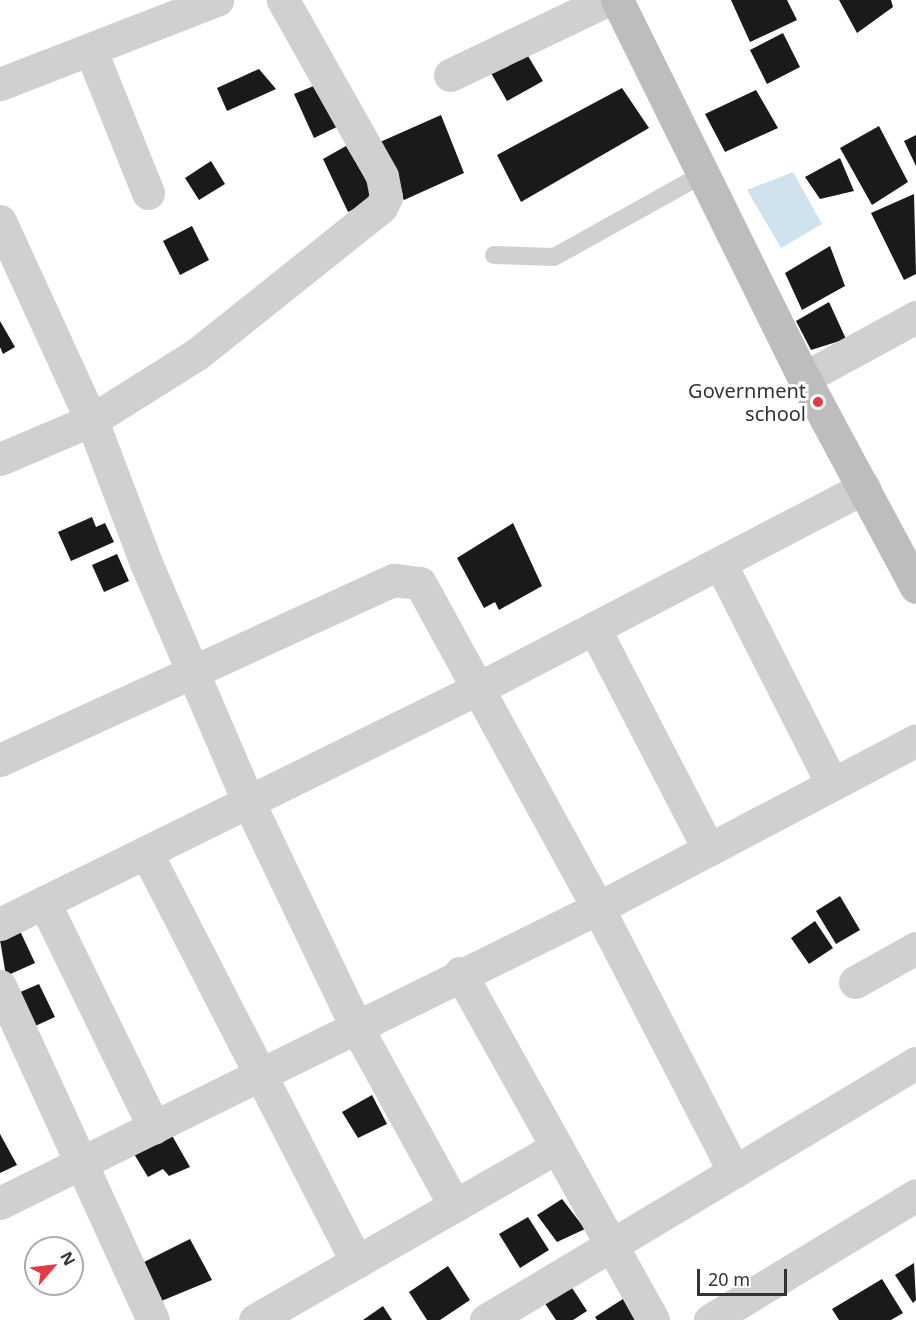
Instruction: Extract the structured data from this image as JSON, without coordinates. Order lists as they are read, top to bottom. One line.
{"places":["Government school"],"scale_bar":"20 m","north":"top right"}
